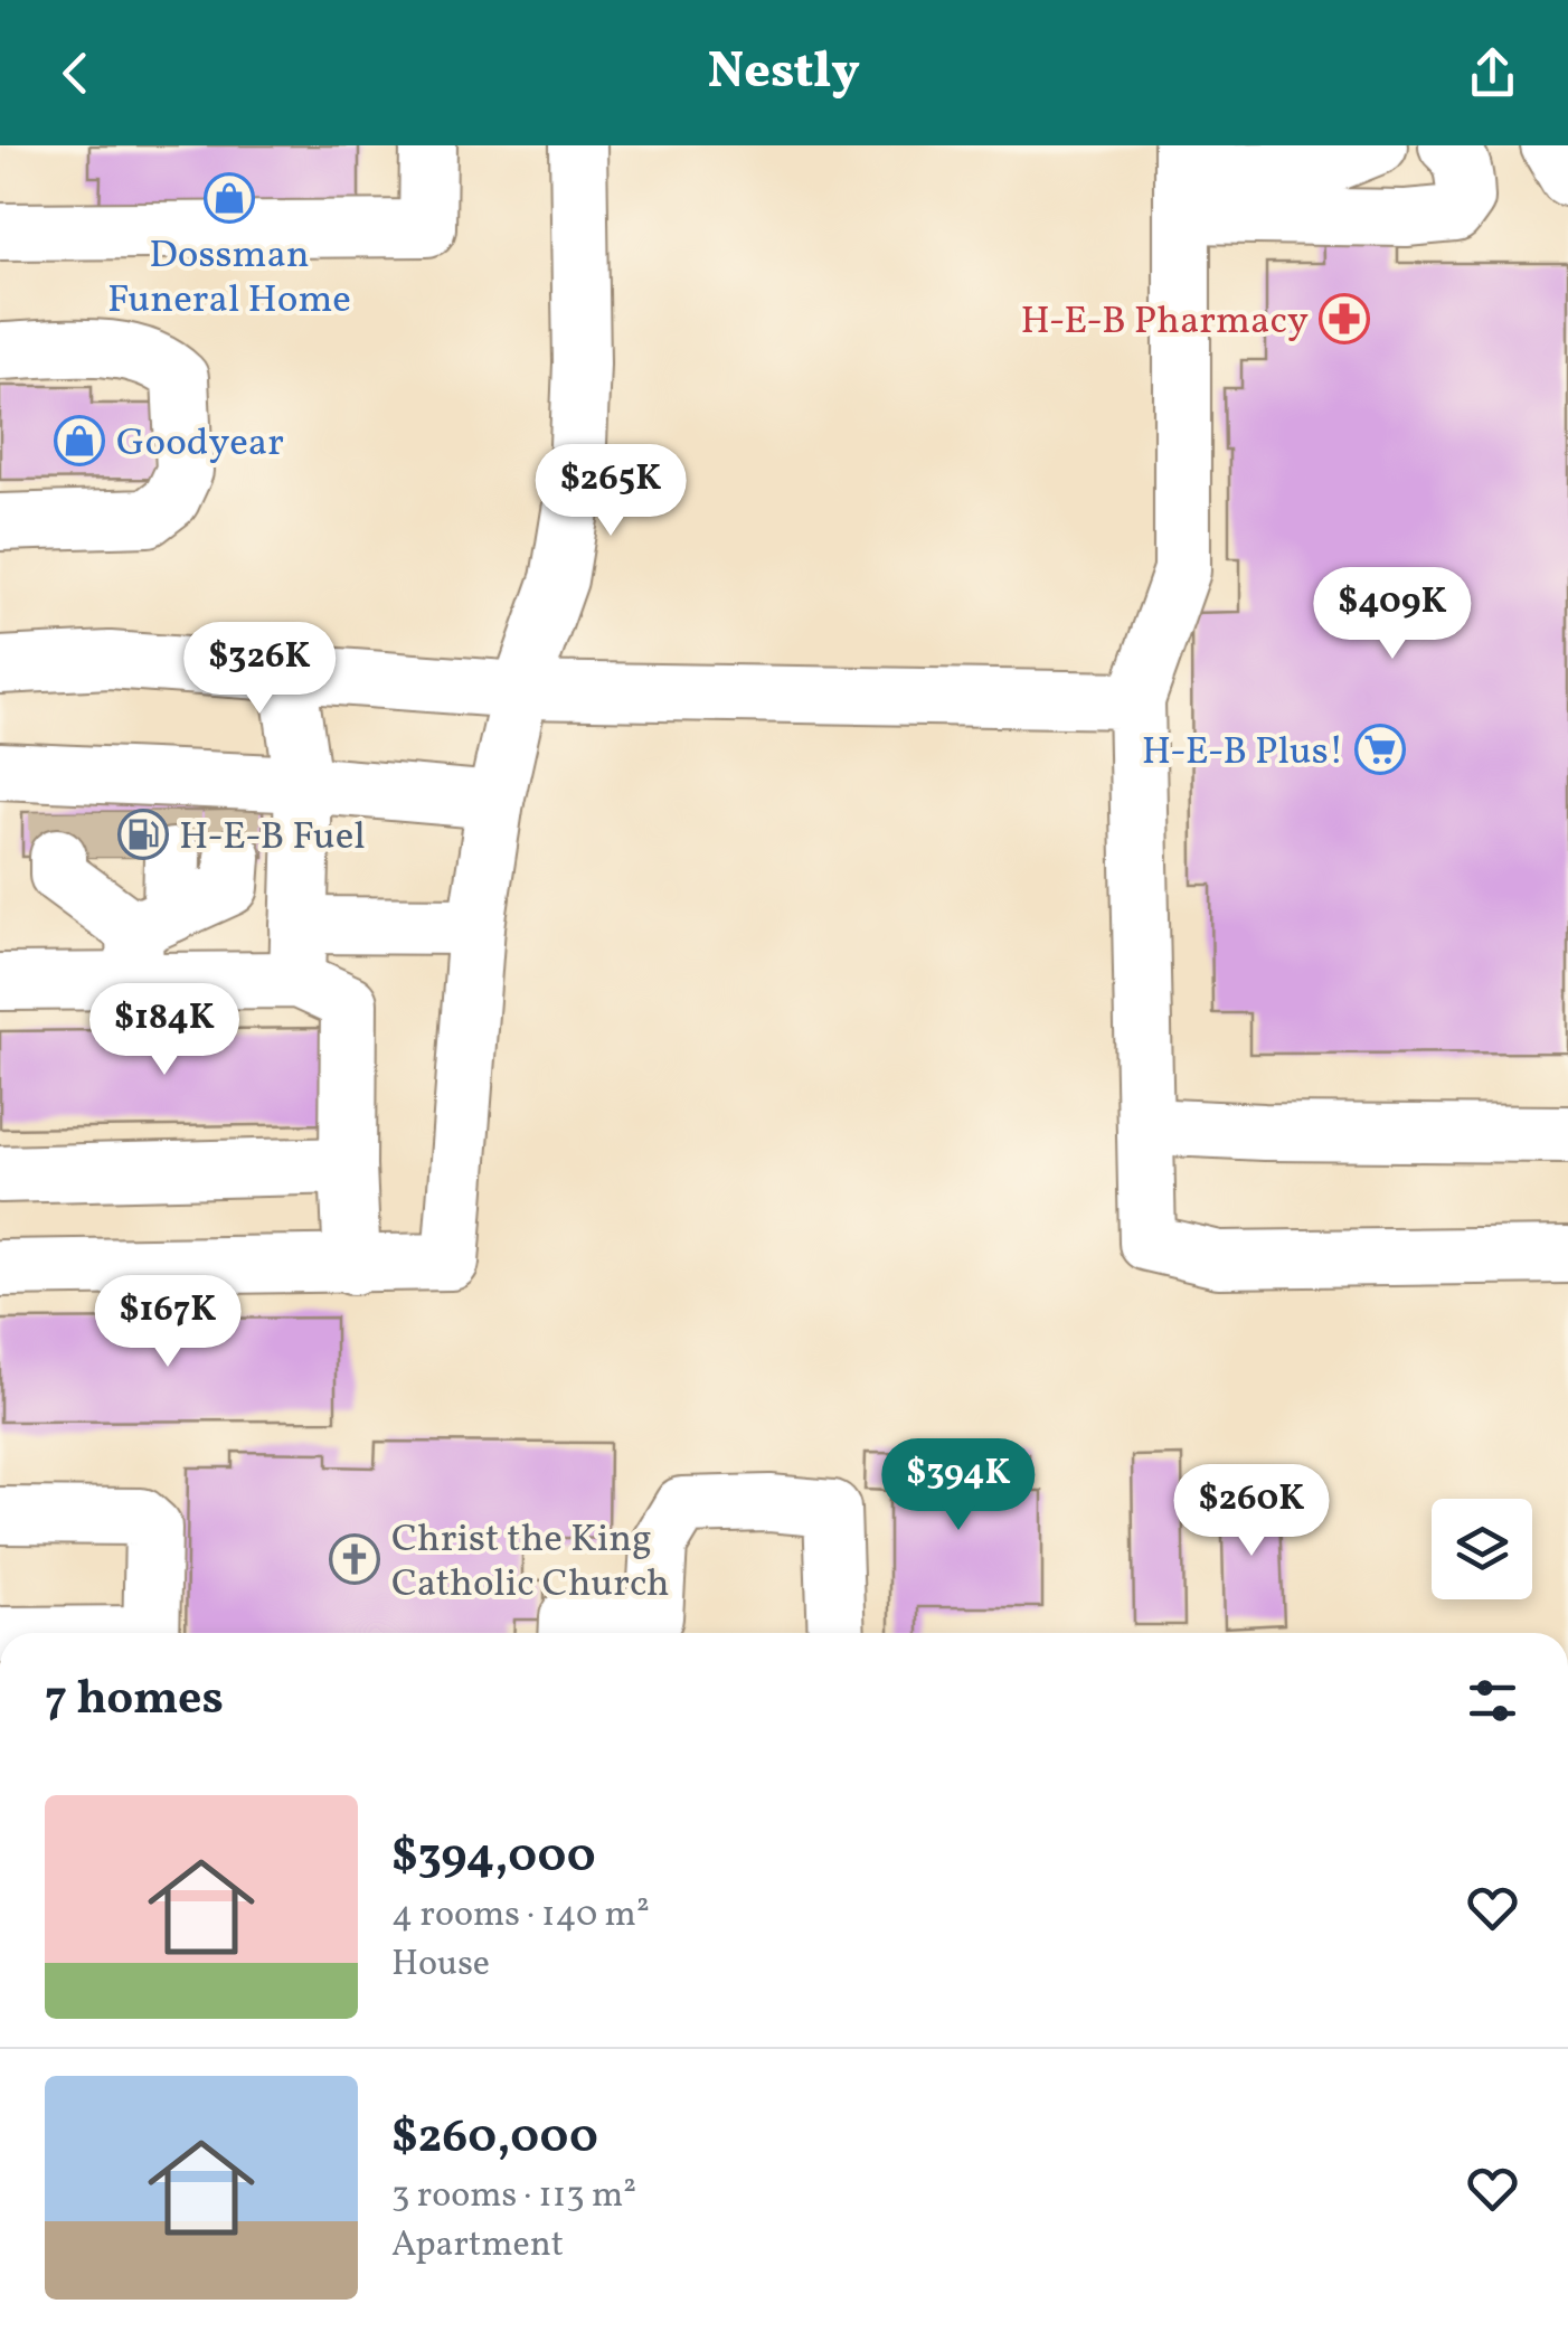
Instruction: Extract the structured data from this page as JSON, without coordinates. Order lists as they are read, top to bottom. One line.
{"places":{"shop":["Dossman Funeral Home","Goodyear"],"pharmacy":["H-E-B Pharmacy"],"supermarket":["H-E-B Plus!"],"fuel station":["H-E-B Fuel"],"church":["Christ the King Catholic Church"]},"page":{"header":"Nestly","price":["$265K","$409K","$326K","$184K","$167K","$394K","$260K"],"heading":"7 homes","list":[{"name":"$394,000","note":"4 rooms · 140 m² · House"},{"name":"$260,000","note":"3 rooms · 113 m² · Apartment"}]}}
